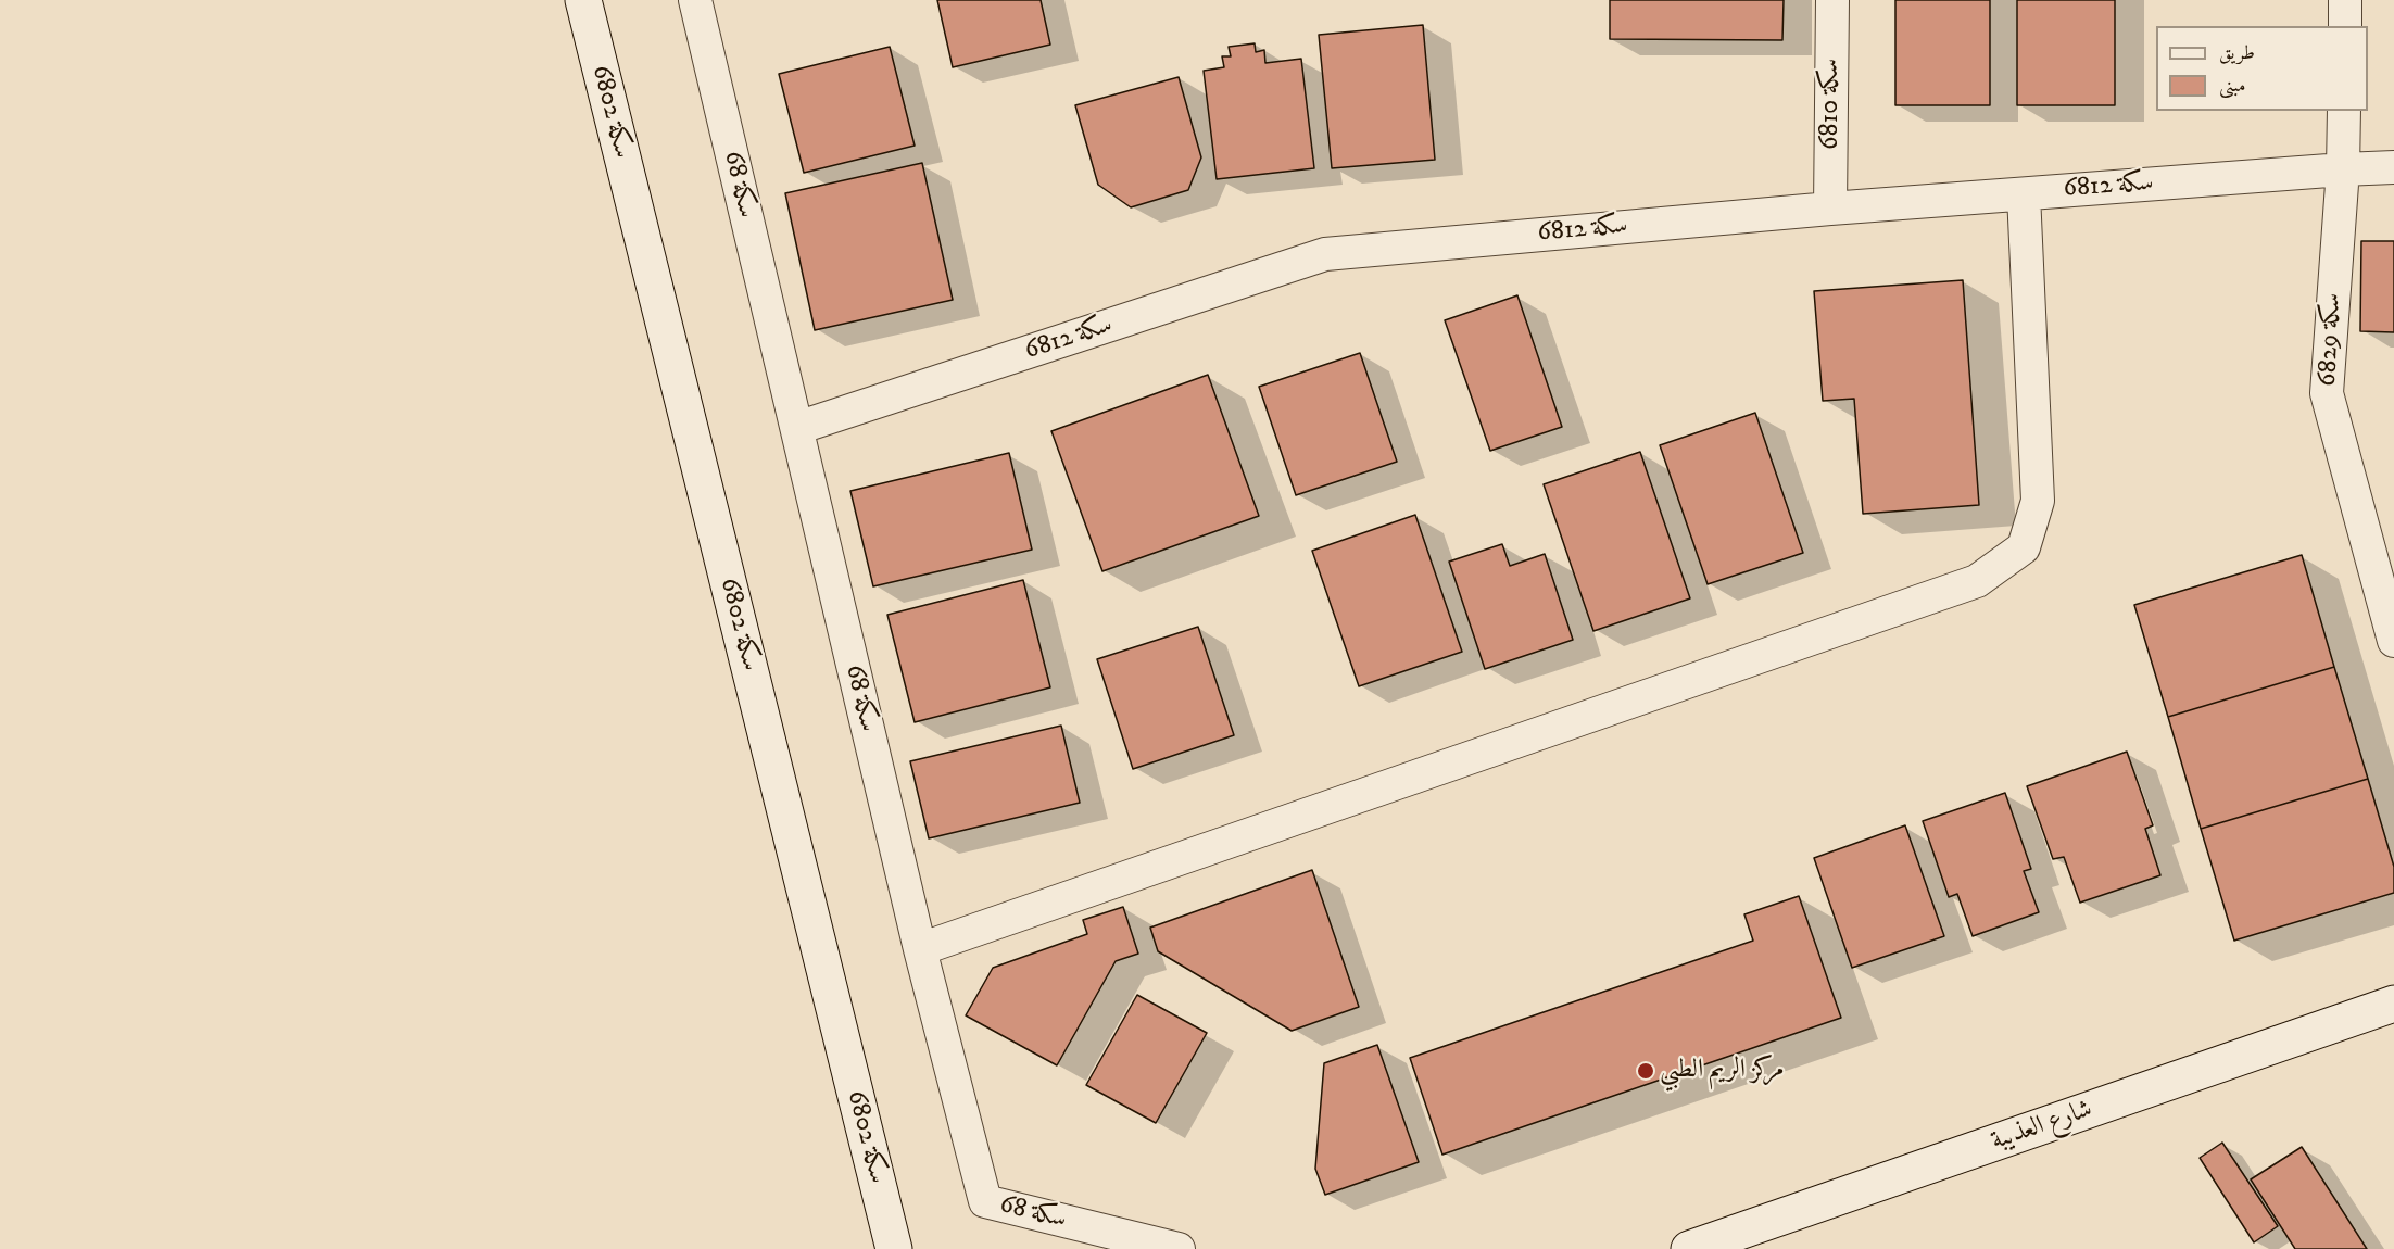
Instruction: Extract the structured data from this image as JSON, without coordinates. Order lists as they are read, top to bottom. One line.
{"streets":{"street":["سكة 6810","سكة 6802","68 سكة","سكة 6812","سكة 6829","شارع العذيبة"]},"crossings":[["سكة 6810","سكة 6812"],["68 سكة","سكة 6812"],["سكة 6812","سكة 6829"]],"places":["مركز الريم الطبي"],"legend":["طريق","مبنى"]}
